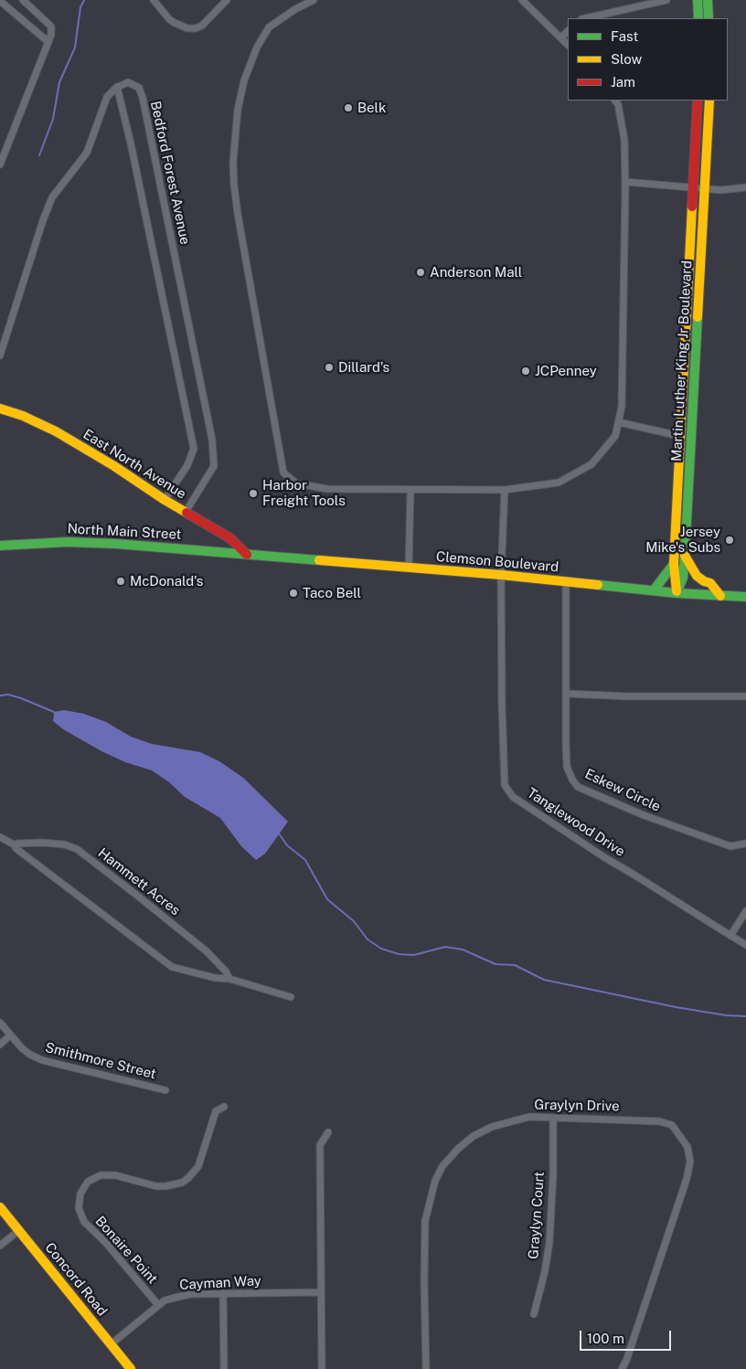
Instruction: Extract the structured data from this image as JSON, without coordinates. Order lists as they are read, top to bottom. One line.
{"streets":{"street":["Bedford Forest Avenue","Martin Luther King Jr Boulevard","East North Avenue","North Main Street","Clemson Boulevard","Eskew Circle","Tanglewood Drive","Hammett Acres","Smithmore Street","Graylyn Drive","Graylyn Court","Bonaire Point","Concord Road","Cayman Way"]},"crossings":[["Bedford Forest Avenue","East North Avenue"],["Martin Luther King Jr Boulevard","Clemson Boulevard"],["East North Avenue","North Main Street"],["East North Avenue","Clemson Boulevard"],["North Main Street","Clemson Boulevard"],["Clemson Boulevard","Eskew Circle"],["Clemson Boulevard","Tanglewood Drive"],["Graylyn Drive","Graylyn Court"],["Bonaire Point","Cayman Way"],["Concord Road","Cayman Way"]],"places":["Belk","Anderson Mall","Dillard's","JCPenney","Harbor Freight Tools","Jersey Mike's Subs","McDonald's","Taco Bell"],"legend":["Fast","Slow","Jam"],"scale_bar":"100 m"}
